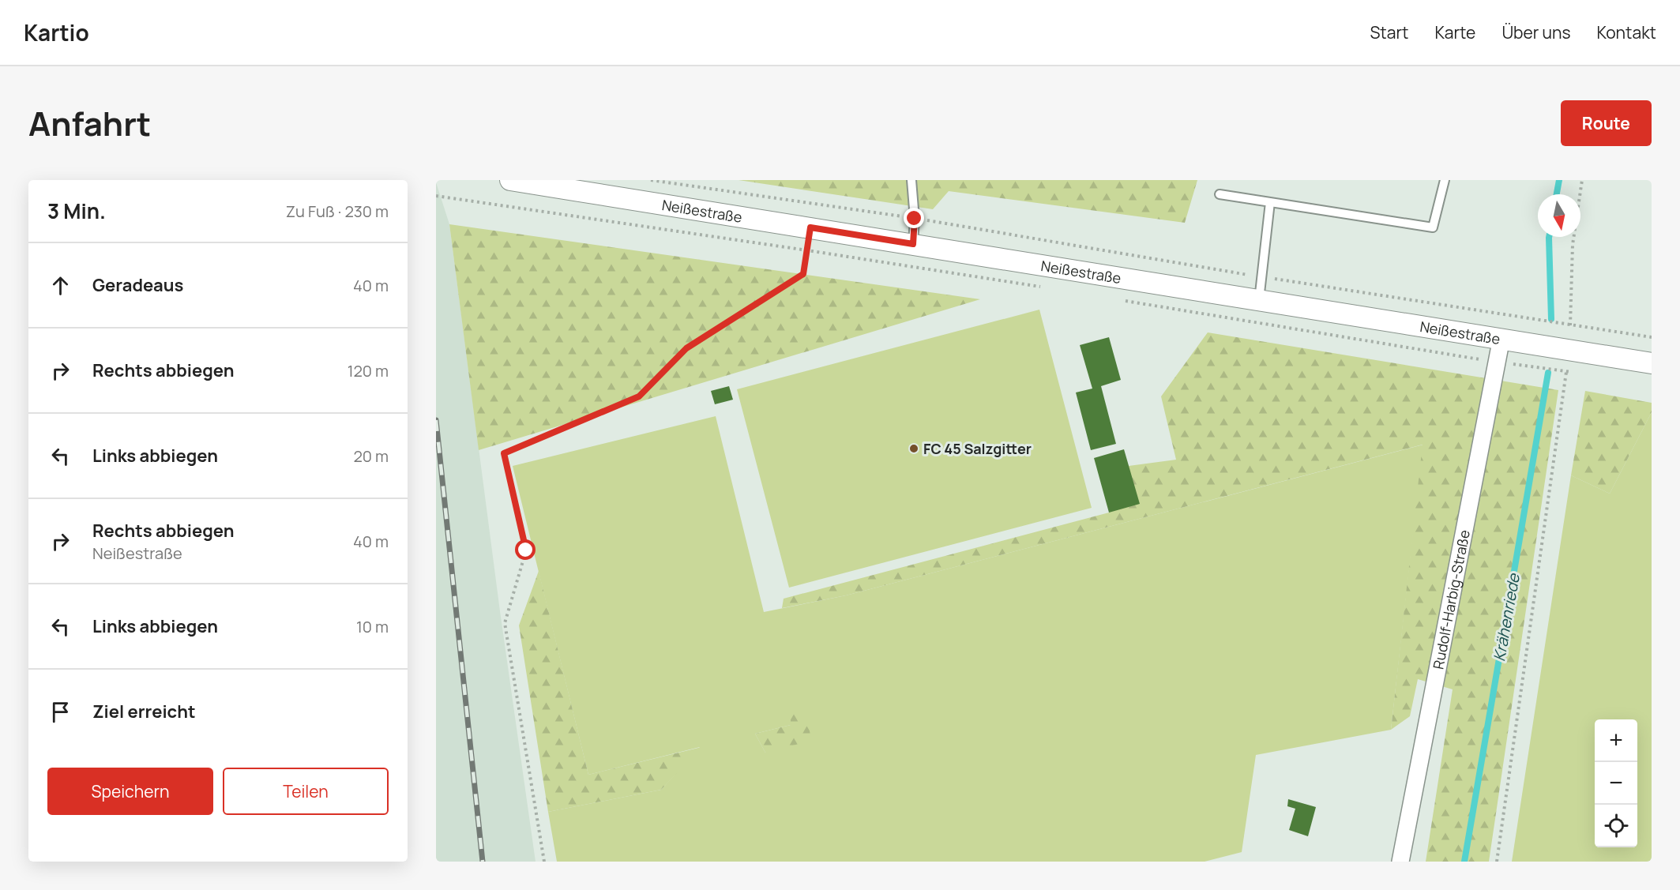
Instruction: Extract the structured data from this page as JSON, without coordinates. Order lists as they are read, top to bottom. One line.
{"streets":{"street":["Neißestraße","Rudolf-Harbig-Straße"]},"crossings":[["Neißestraße","Rudolf-Harbig-Straße"]],"water":["Krähenriede"],"places":["FC 45 Salzgitter"],"north":"bottom","page":{"header":"Kartio","nav":["Start","Karte","Über uns","Kontakt"],"title":"Anfahrt","buttons":["Route",["Speichern","Teilen"]],"heading":["3 Min.","Zu Fuß · 230 m"],"list":[["Geradeaus","40 m"],["Rechts abbiegen","120 m"],["Links abbiegen","20 m"],["Rechts abbiegen","Neißestraße","40 m"],["Links abbiegen","10 m"],"Ziel erreicht"],"map_buttons":["+","−"]}}
